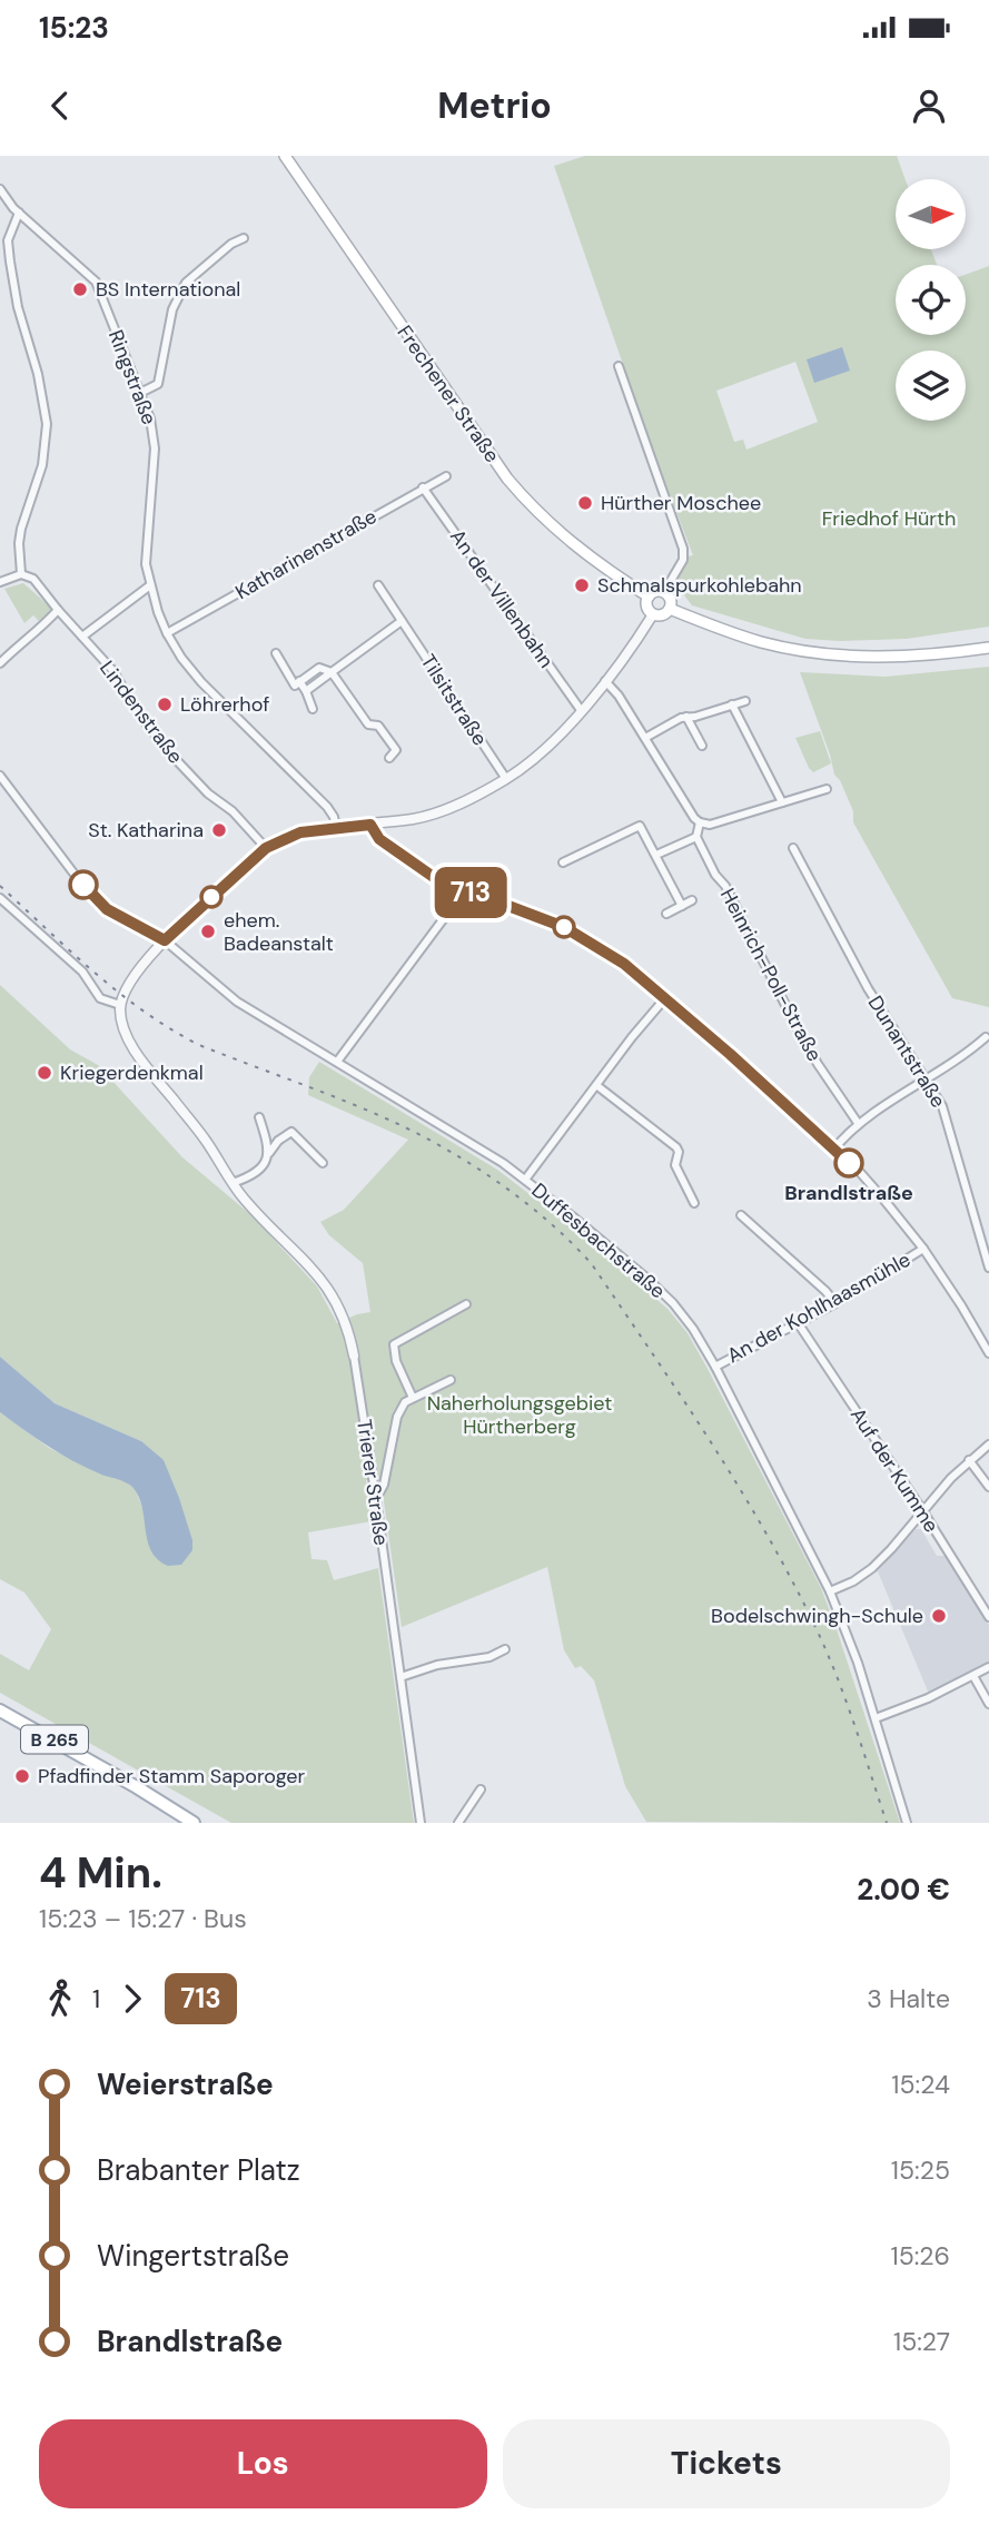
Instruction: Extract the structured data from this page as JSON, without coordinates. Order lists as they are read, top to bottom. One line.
{"streets":{"main road":["Frechener Straße","B 265"],"street":["Ringstraße","Katharinenstraße","An der Villenbahn","Tilsitstraße","Lindenstraße","Heinrich-Poll-Straße","Dunantstraße","Duffesbachstraße","An der Kohlhaasmühle","Auf der Kumme","Trierer Straße"]},"crossings":[["Ringstraße","Katharinenstraße"],["Katharinenstraße","An der Villenbahn"],["Duffesbachstraße","An der Kohlhaasmühle"],["An der Kohlhaasmühle","Auf der Kumme"]],"parks":["Friedhof Hürth","Naherholungsgebiet Hürtherberg"],"places":["BS International","Hürther Moschee","Schmalspurkohlebahn","Löhrerhof","St. Katharina","ehem. Badeanstalt","Kriegerdenkmal","Brandlstraße","Bodelschwingh-Schule","Pfadfinder Stamm Saporoger"],"lines":["bus line 713"],"north":"right","page":{"status":"15:23","header":"Metrio","on_map":"713","heading":["4 Min.","15:23 – 15:27 · Bus","2.00 €"],"legs":["1","713","3 Halte"],"list":[{"name":"Weierstraße","value":"15:24"},{"name":"Brabanter Platz","value":"15:25"},{"name":"Wingertstraße","value":"15:26"},{"name":"Brandlstraße","value":"15:27"}],"buttons":["Los","Tickets"]}}
